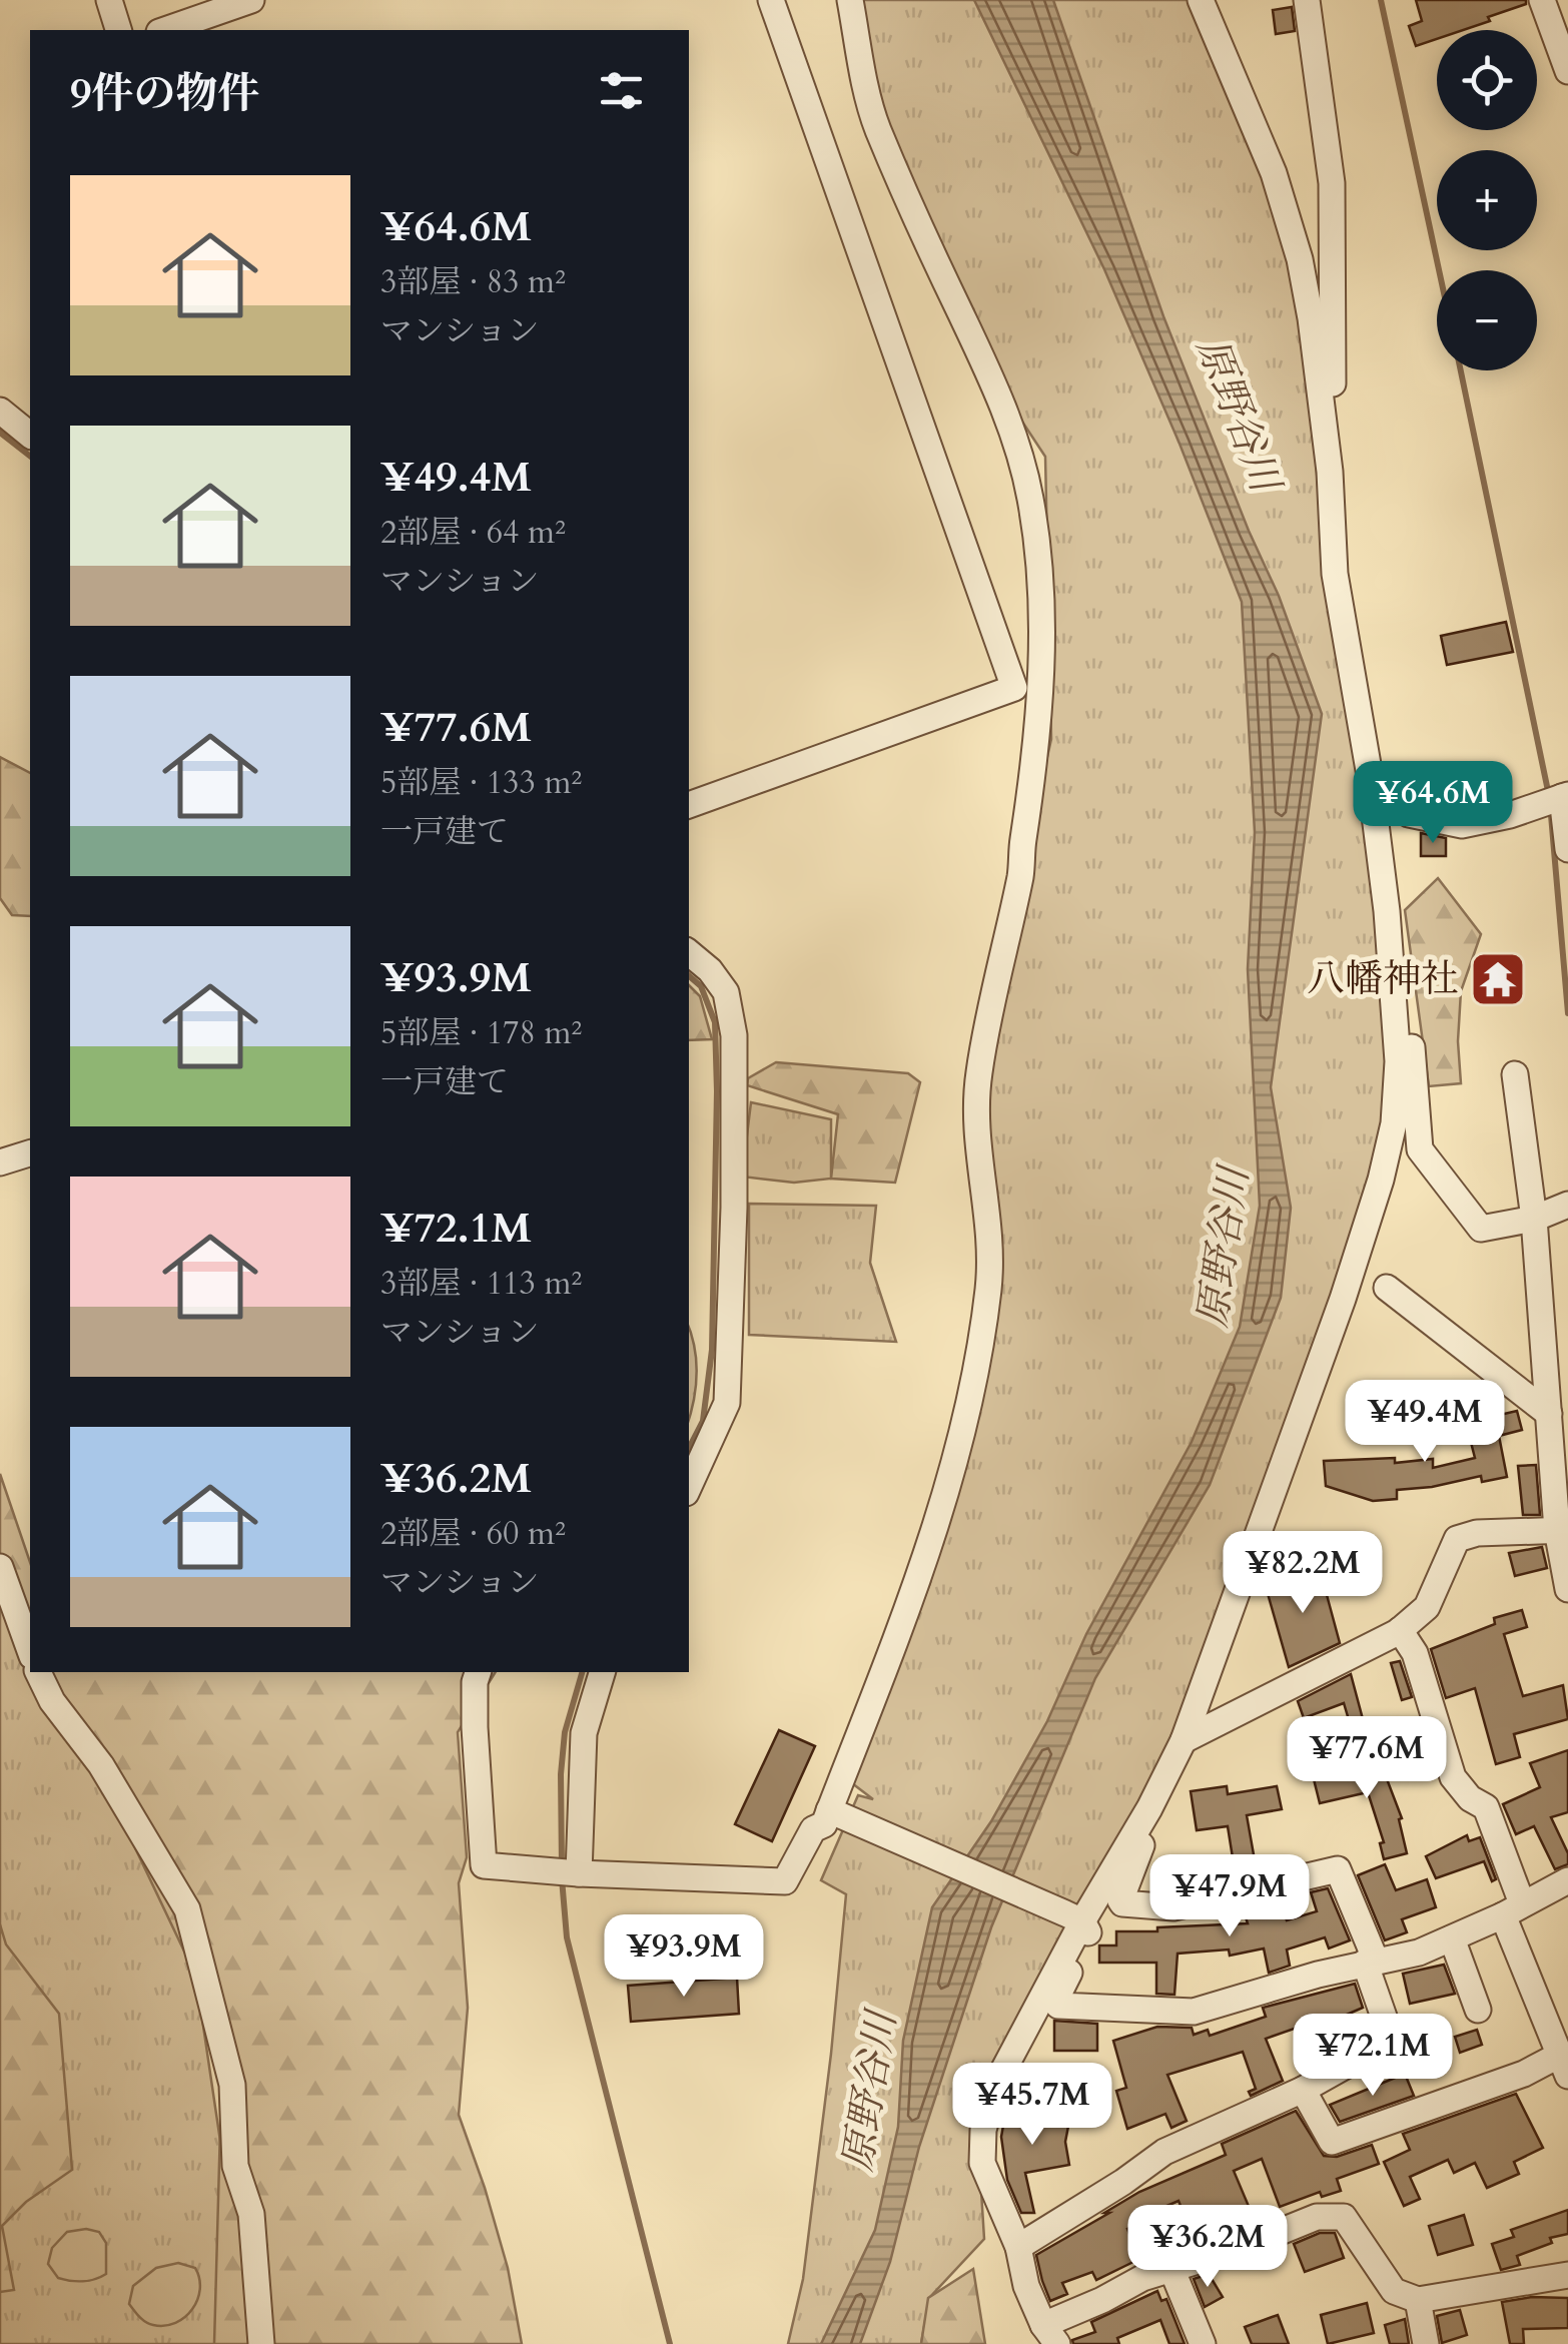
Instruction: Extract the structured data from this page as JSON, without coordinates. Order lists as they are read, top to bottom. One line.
{"water":["原野谷川"],"places":{"temple":["八幡神社"]},"page":{"map_buttons":["+","−"],"heading":"9件の物件","list":[{"name":"¥64.6M","note":"3部屋 · 83 m² · マンション"},{"name":"¥49.4M","note":"2部屋 · 64 m² · マンション"},{"name":"¥77.6M","note":"5部屋 · 133 m² · 一戸建て"},{"name":"¥93.9M","note":"5部屋 · 178 m² · 一戸建て"},{"name":"¥72.1M","note":"3部屋 · 113 m² · マンション"},{"name":"¥36.2M","note":"2部屋 · 60 m² · マンション"}],"price":["¥64.6M","¥49.4M","¥82.2M","¥77.6M","¥47.9M","¥93.9M","¥72.1M","¥45.7M","¥36.2M"]}}
